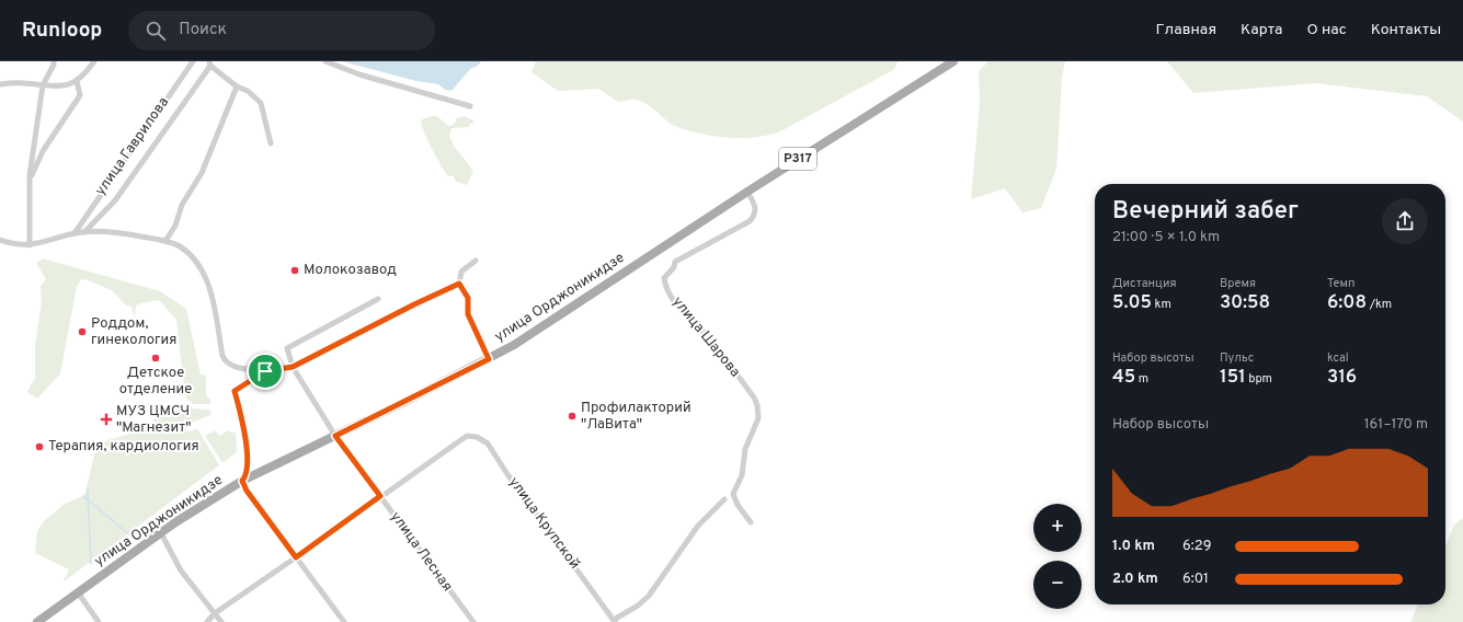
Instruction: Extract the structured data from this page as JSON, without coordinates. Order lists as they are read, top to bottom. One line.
{"streets":{"main road":["Р317","улица Орджоникидзе"],"street":["улица Гаврилова","улица Шарова","улица Крупской","улица Лесная"]},"crossings":[["Р317","улица Орджоникидзе"],["Р317","улица Шарова"],["улица Орджоникидзе","улица Шарова"],["улица Орджоникидзе","улица Лесная"],["улица Крупской","улица Лесная"]],"places":{"other":["Молокозавод","Роддом, гинекология","Детское отделение","Профилакторий \"ЛаВита\"","Терапия, кардиология"],"health":["МУЗ ЦМСЧ \"Магнезит\""]},"page":{"header":"Runloop","search":"Поиск","nav":["Главная","Карта","О нас","Контакты"],"heading":["Вечерний забег","21:00 · 5 × 1.0 km"],"stats":[["Дистанция","5.05 km"],["Время","30:58"],["Темп","6:08 /km"],["Набор высоты","45 m"],["Пульс","151 bpm"],["kcal","316"]],"chart":["Набор высоты","161–170 m"],"map_buttons":["+","−"],"list":[{"name":"1.0 km","note":"6:29"},{"name":"2.0 km","note":"6:01"}]}}
